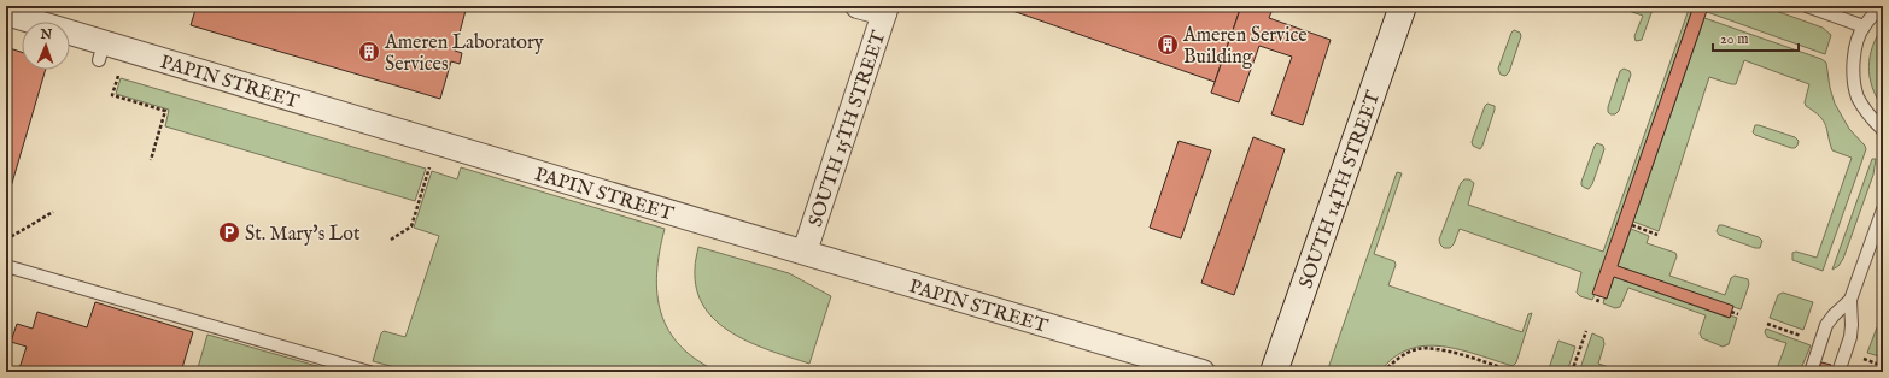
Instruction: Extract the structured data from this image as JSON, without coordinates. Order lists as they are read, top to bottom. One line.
{"streets":{"main road":["SOUTH 14TH STREET"],"street":["PAPIN STREET","SOUTH 15TH STREET"]},"crossings":[["PAPIN STREET","SOUTH 15TH STREET"]],"places":{"building":["Ameren Service Building","Ameren Laboratory Services"],"parking":["St. Mary's Lot"]},"scale_bar":"20 m","north":"top"}
